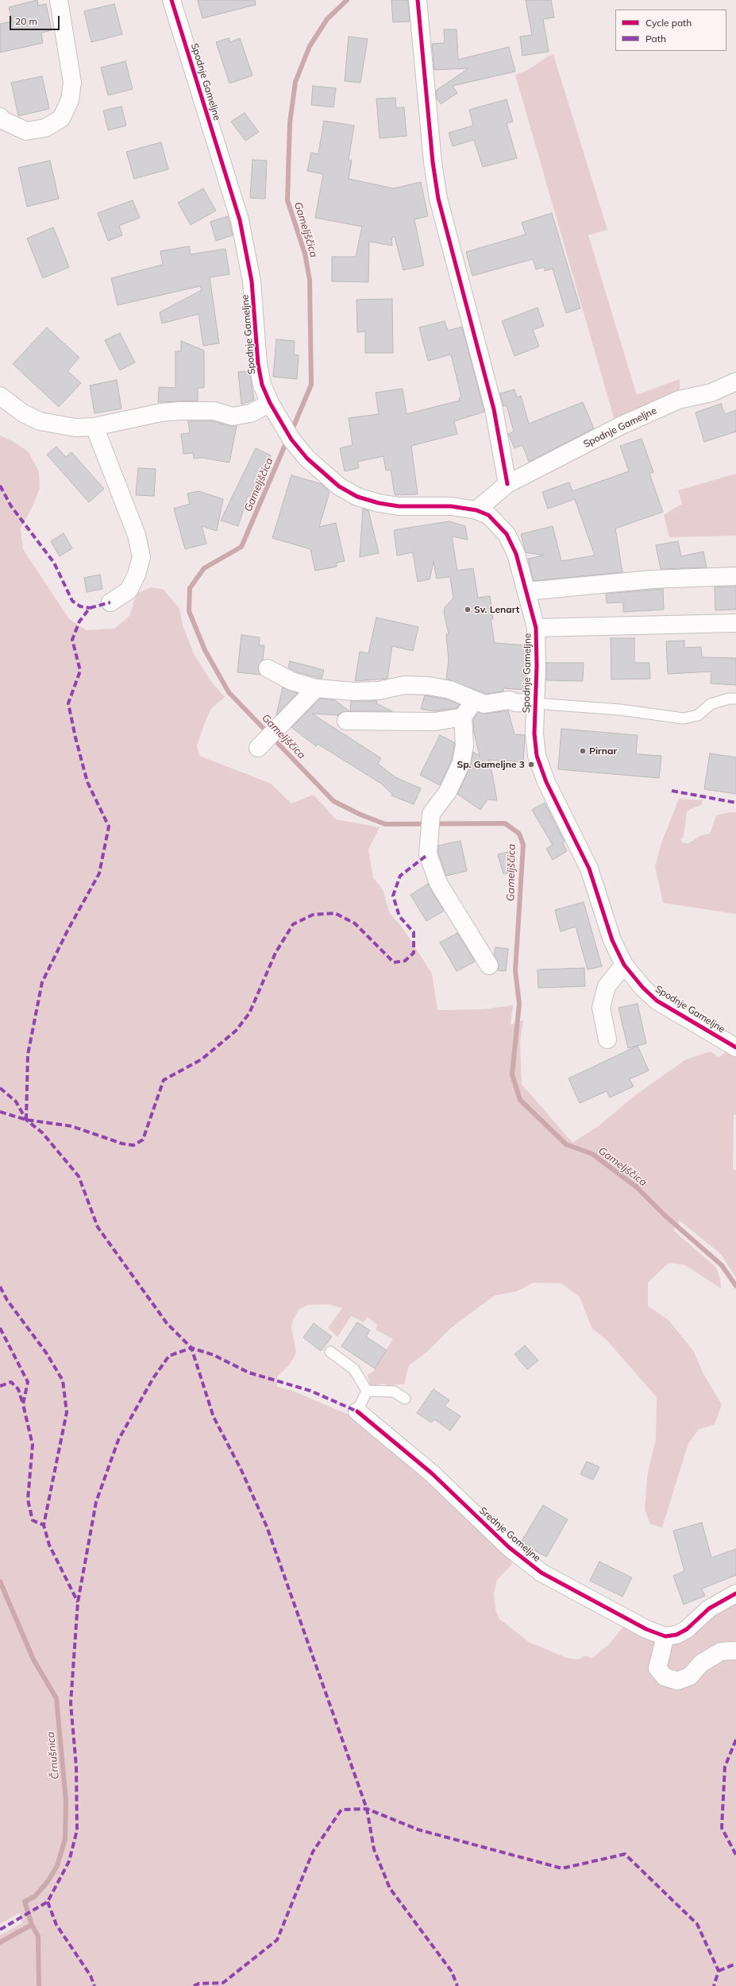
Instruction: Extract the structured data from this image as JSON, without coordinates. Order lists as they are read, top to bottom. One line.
{"streets":{"street":["Spodnje Gameljne","Srednje Gameljne"]},"water":["Gameljščica","Črnušnica"],"places":["Sv. Lenart","Pirnar","Sp. Gameljne 3"],"legend":["Cycle path","Path"],"scale_bar":"20 m"}
